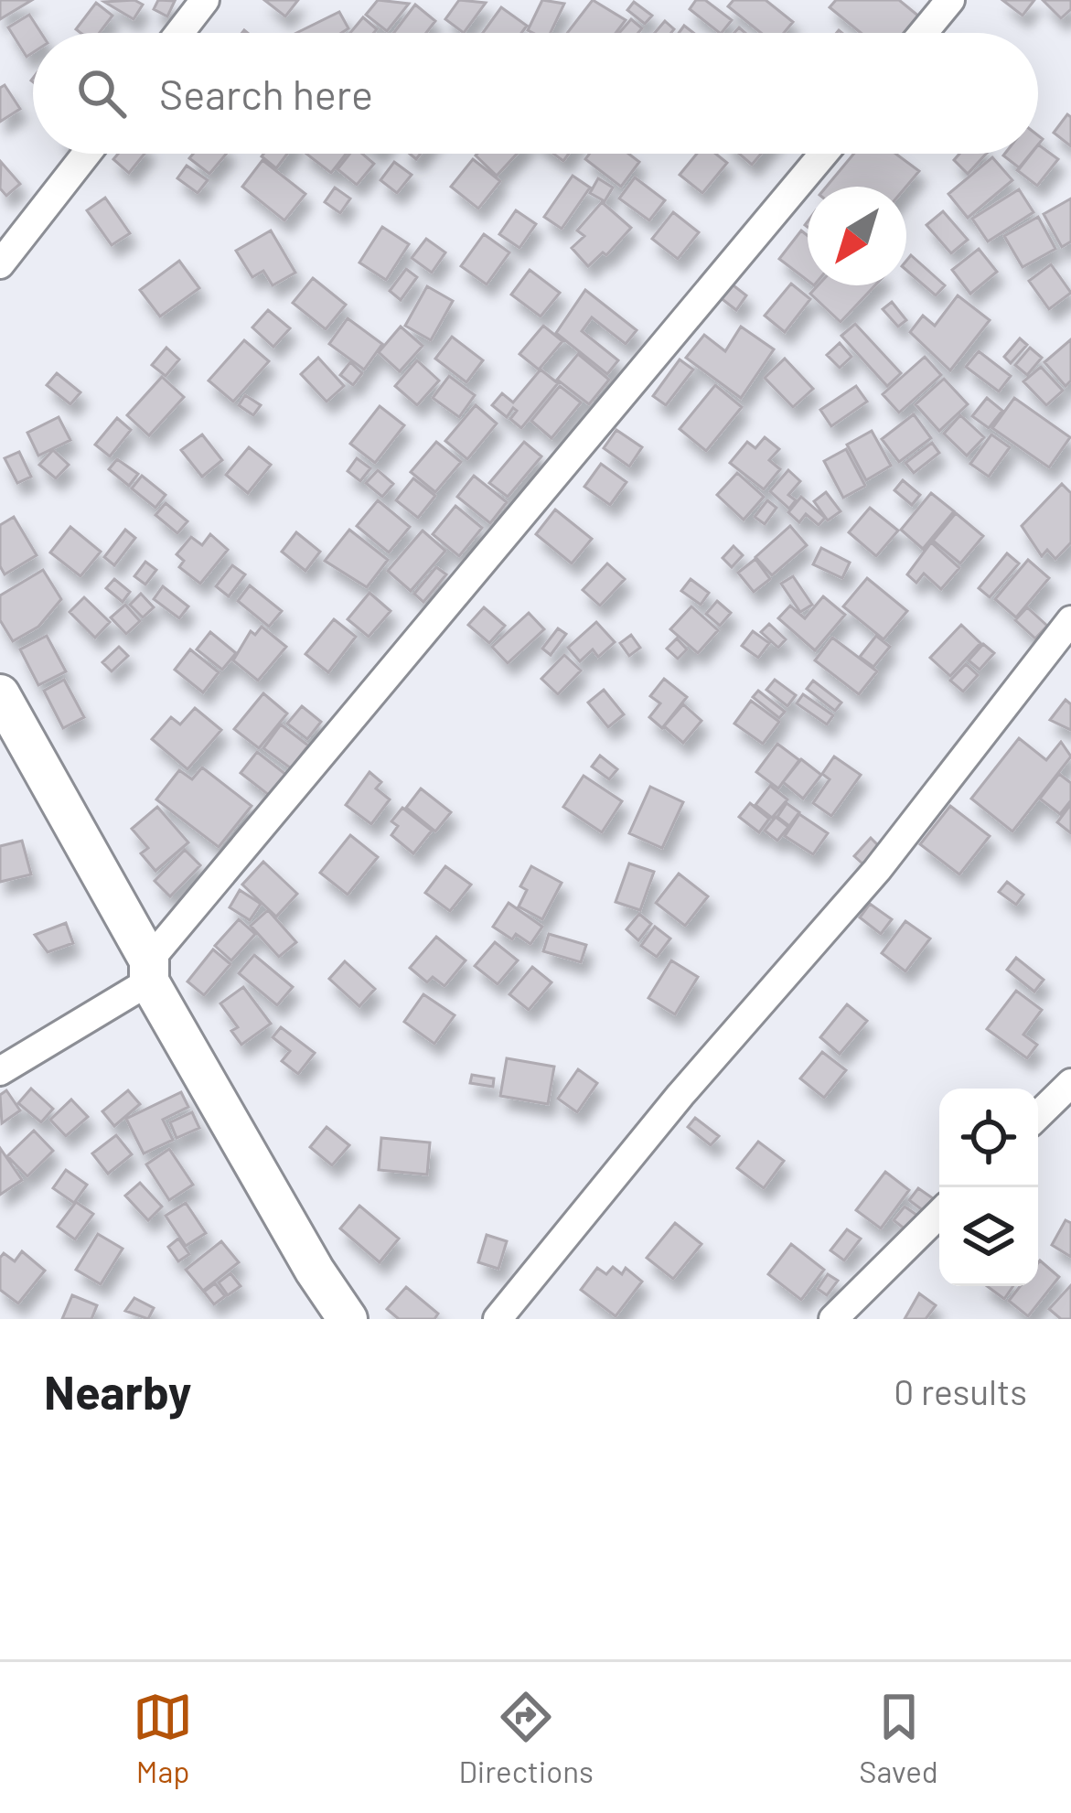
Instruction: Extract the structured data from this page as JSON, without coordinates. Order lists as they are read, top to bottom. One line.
{"north":"bottom left","page":{"search":"Search here","heading":["Nearby","0 results"],"nav":["Map","Directions","Saved"]}}
